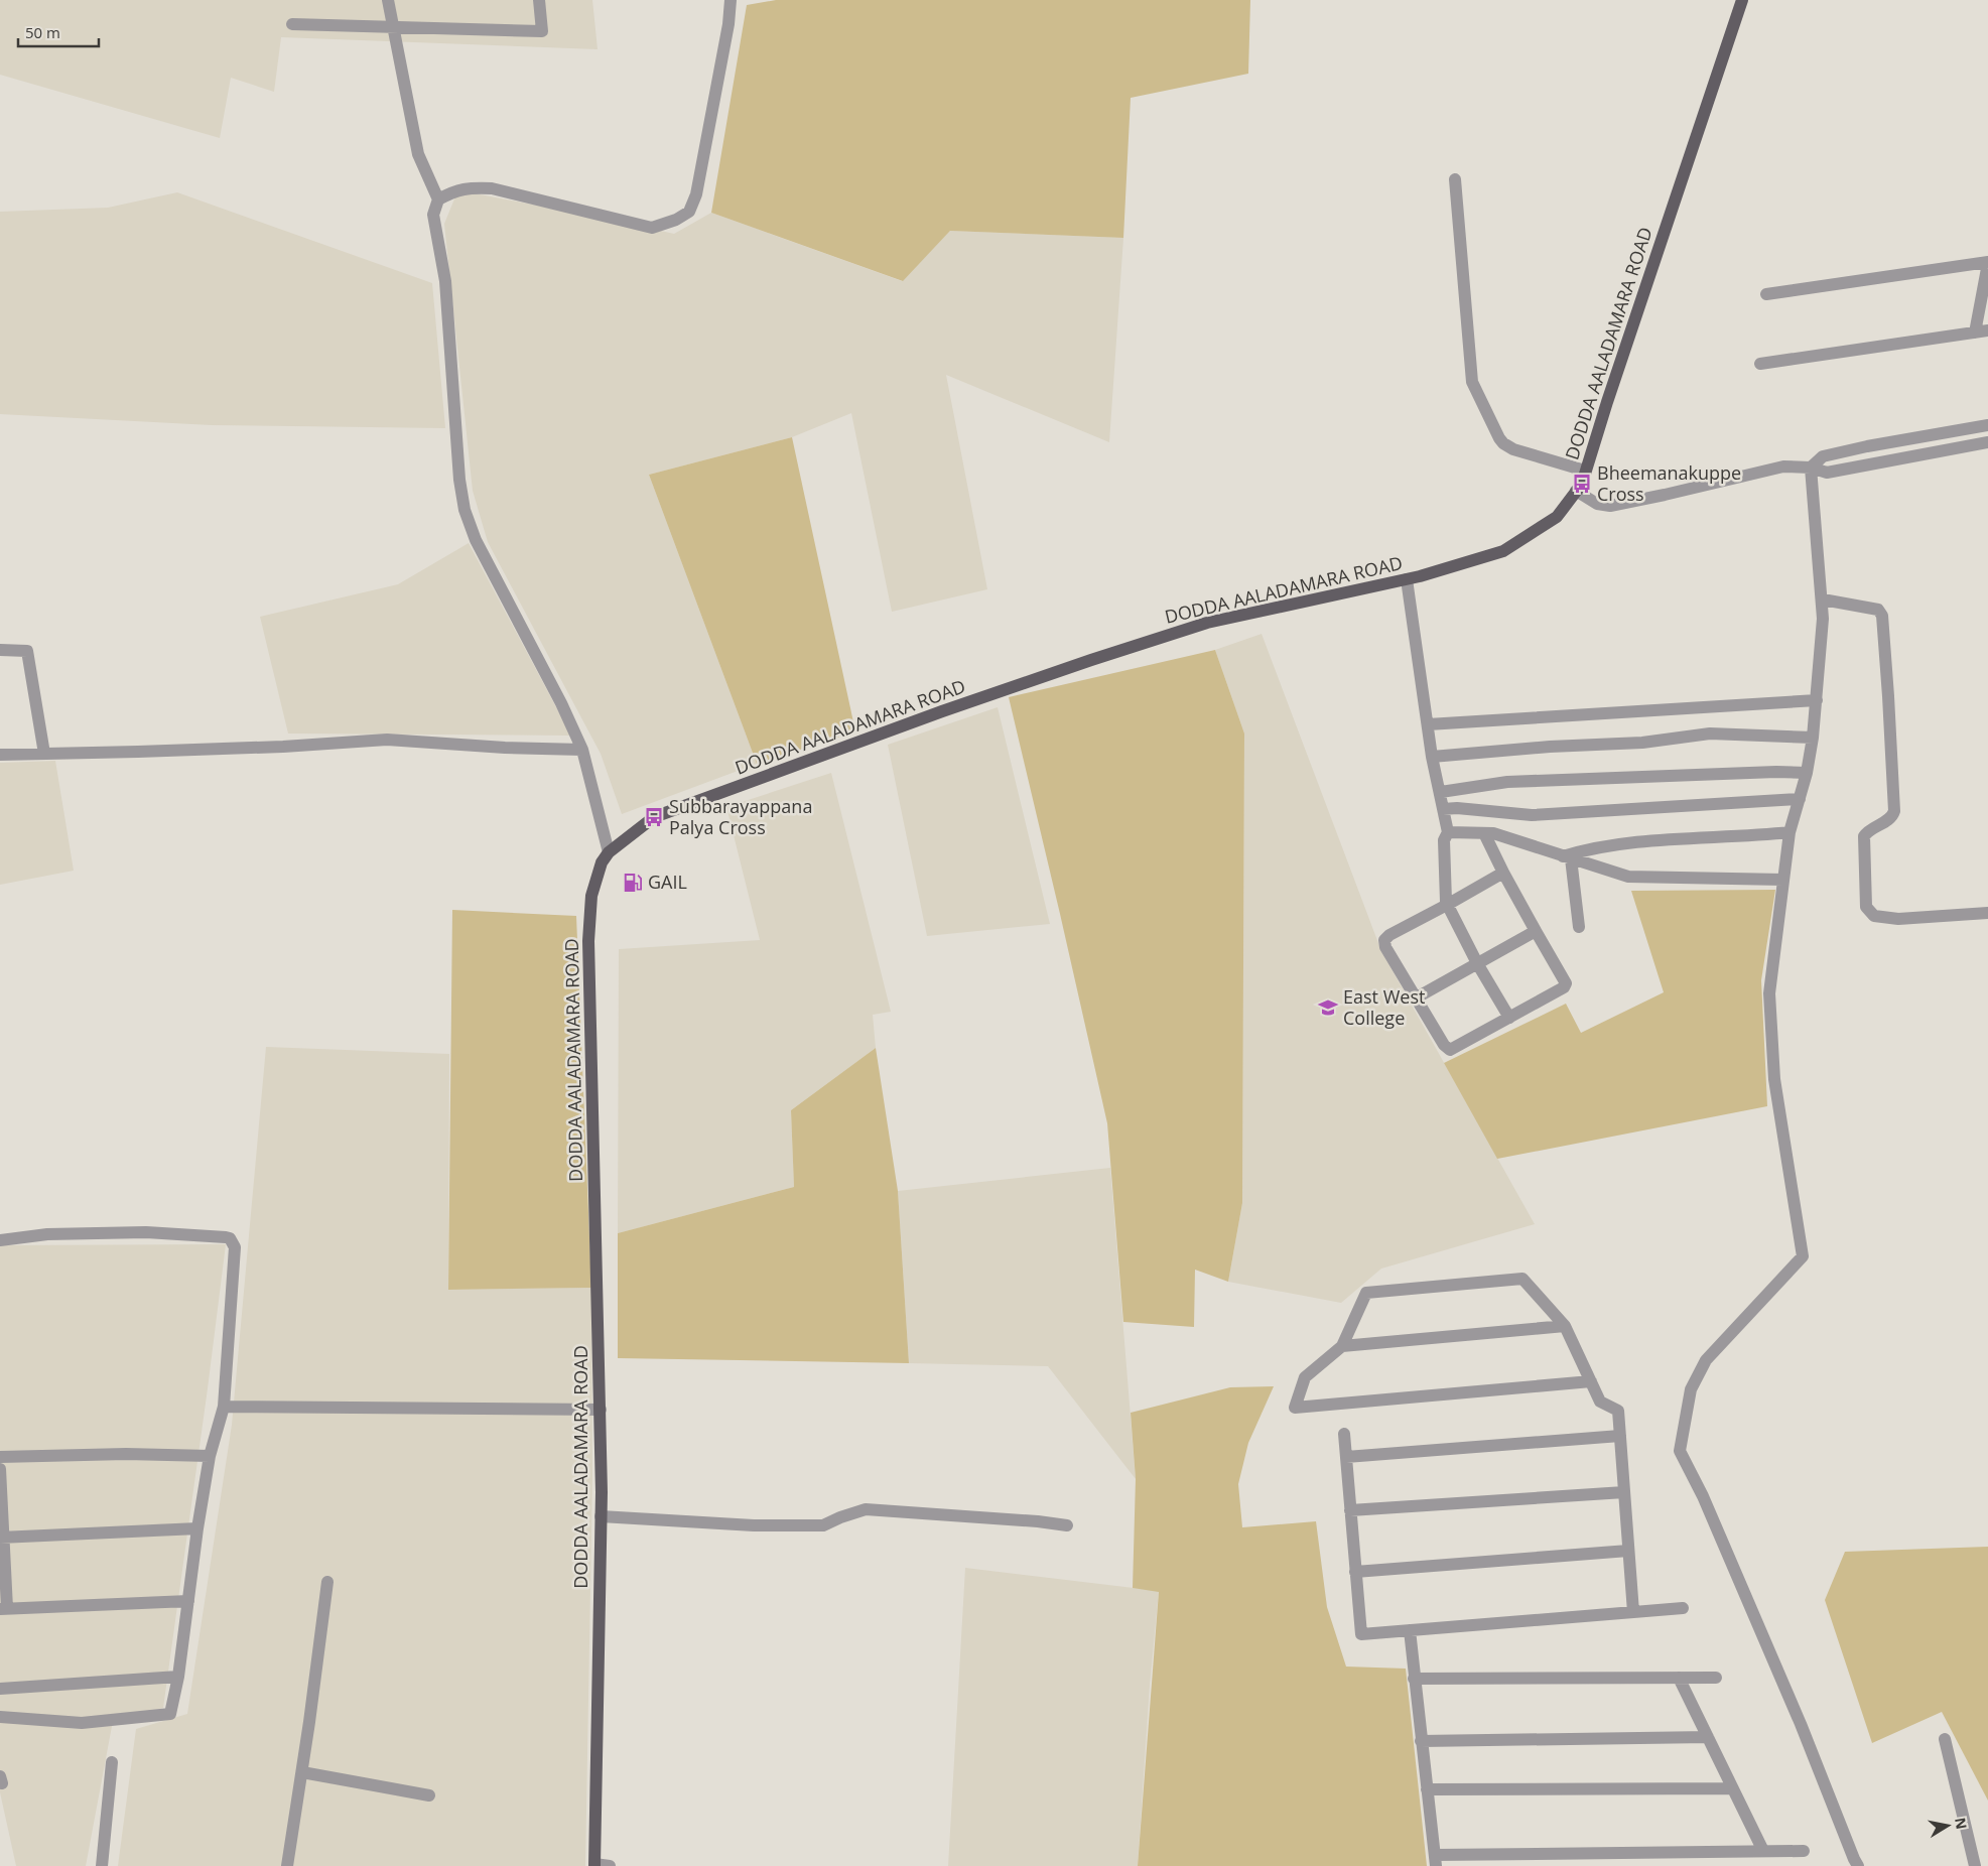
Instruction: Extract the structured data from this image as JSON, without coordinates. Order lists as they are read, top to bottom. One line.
{"streets":{"main road":["DODDA AALADAMARA ROAD"]},"places":{"bus stop":["Bheemanakuppe Cross","Subbarayappana Palya Cross"],"fuel station":["GAIL"],"school or university":["East West College"]},"scale_bar":"50 m","north":"right"}
